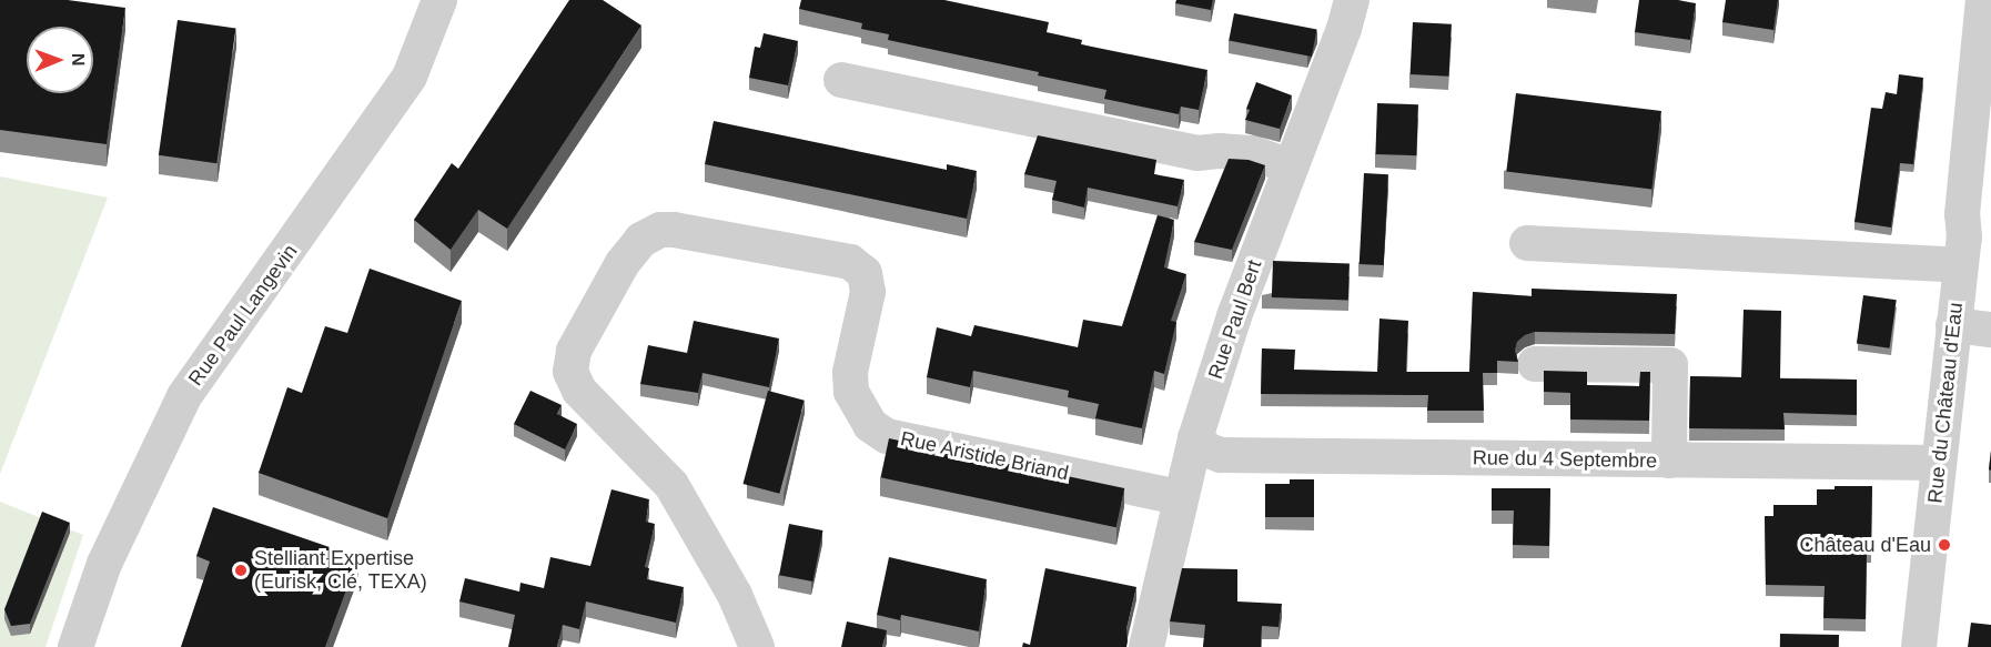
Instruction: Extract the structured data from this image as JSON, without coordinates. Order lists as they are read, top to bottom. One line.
{"streets":{"street":["Rue Paul Langevin","Rue Paul Bert","Rue du Château d'Eau","Rue Aristide Briand","Rue du 4 Septembre"]},"crossings":[["Rue Paul Bert","Rue Aristide Briand"],["Rue Paul Bert","Rue du 4 Septembre"],["Rue du Château d'Eau","Rue du 4 Septembre"]],"places":["Château d'Eau","Stelliant Expertise (Eurisk, Clé, TEXA)"],"north":"right"}
